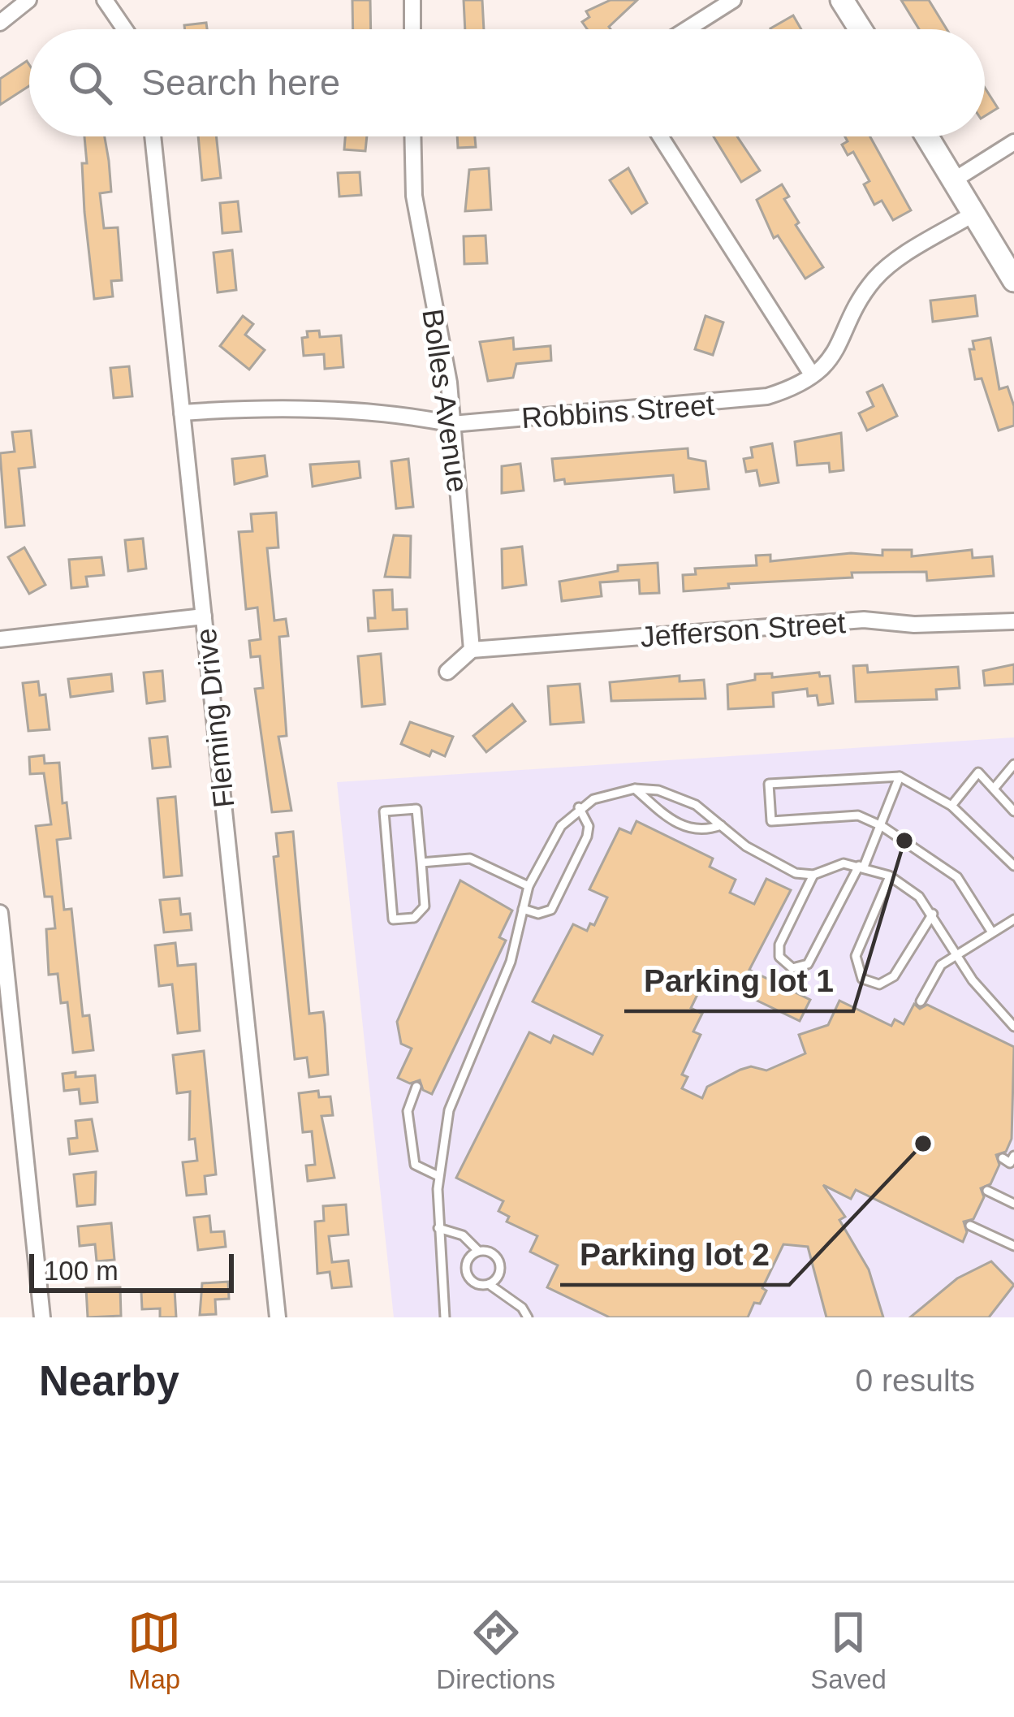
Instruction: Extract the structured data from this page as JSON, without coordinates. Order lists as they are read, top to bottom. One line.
{"streets":{"street":["Bolles Avenue","Robbins Street","Jefferson Street","Fleming Drive"]},"crossings":[["Bolles Avenue","Robbins Street"],["Bolles Avenue","Jefferson Street"],["Robbins Street","Fleming Drive"]],"places":["Parking lot 1","Parking lot 2"],"scale_bar":"100 m","page":{"search":"Search here","scale":"100 m","heading":["Nearby","0 results"],"nav":["Map","Directions","Saved"]}}
